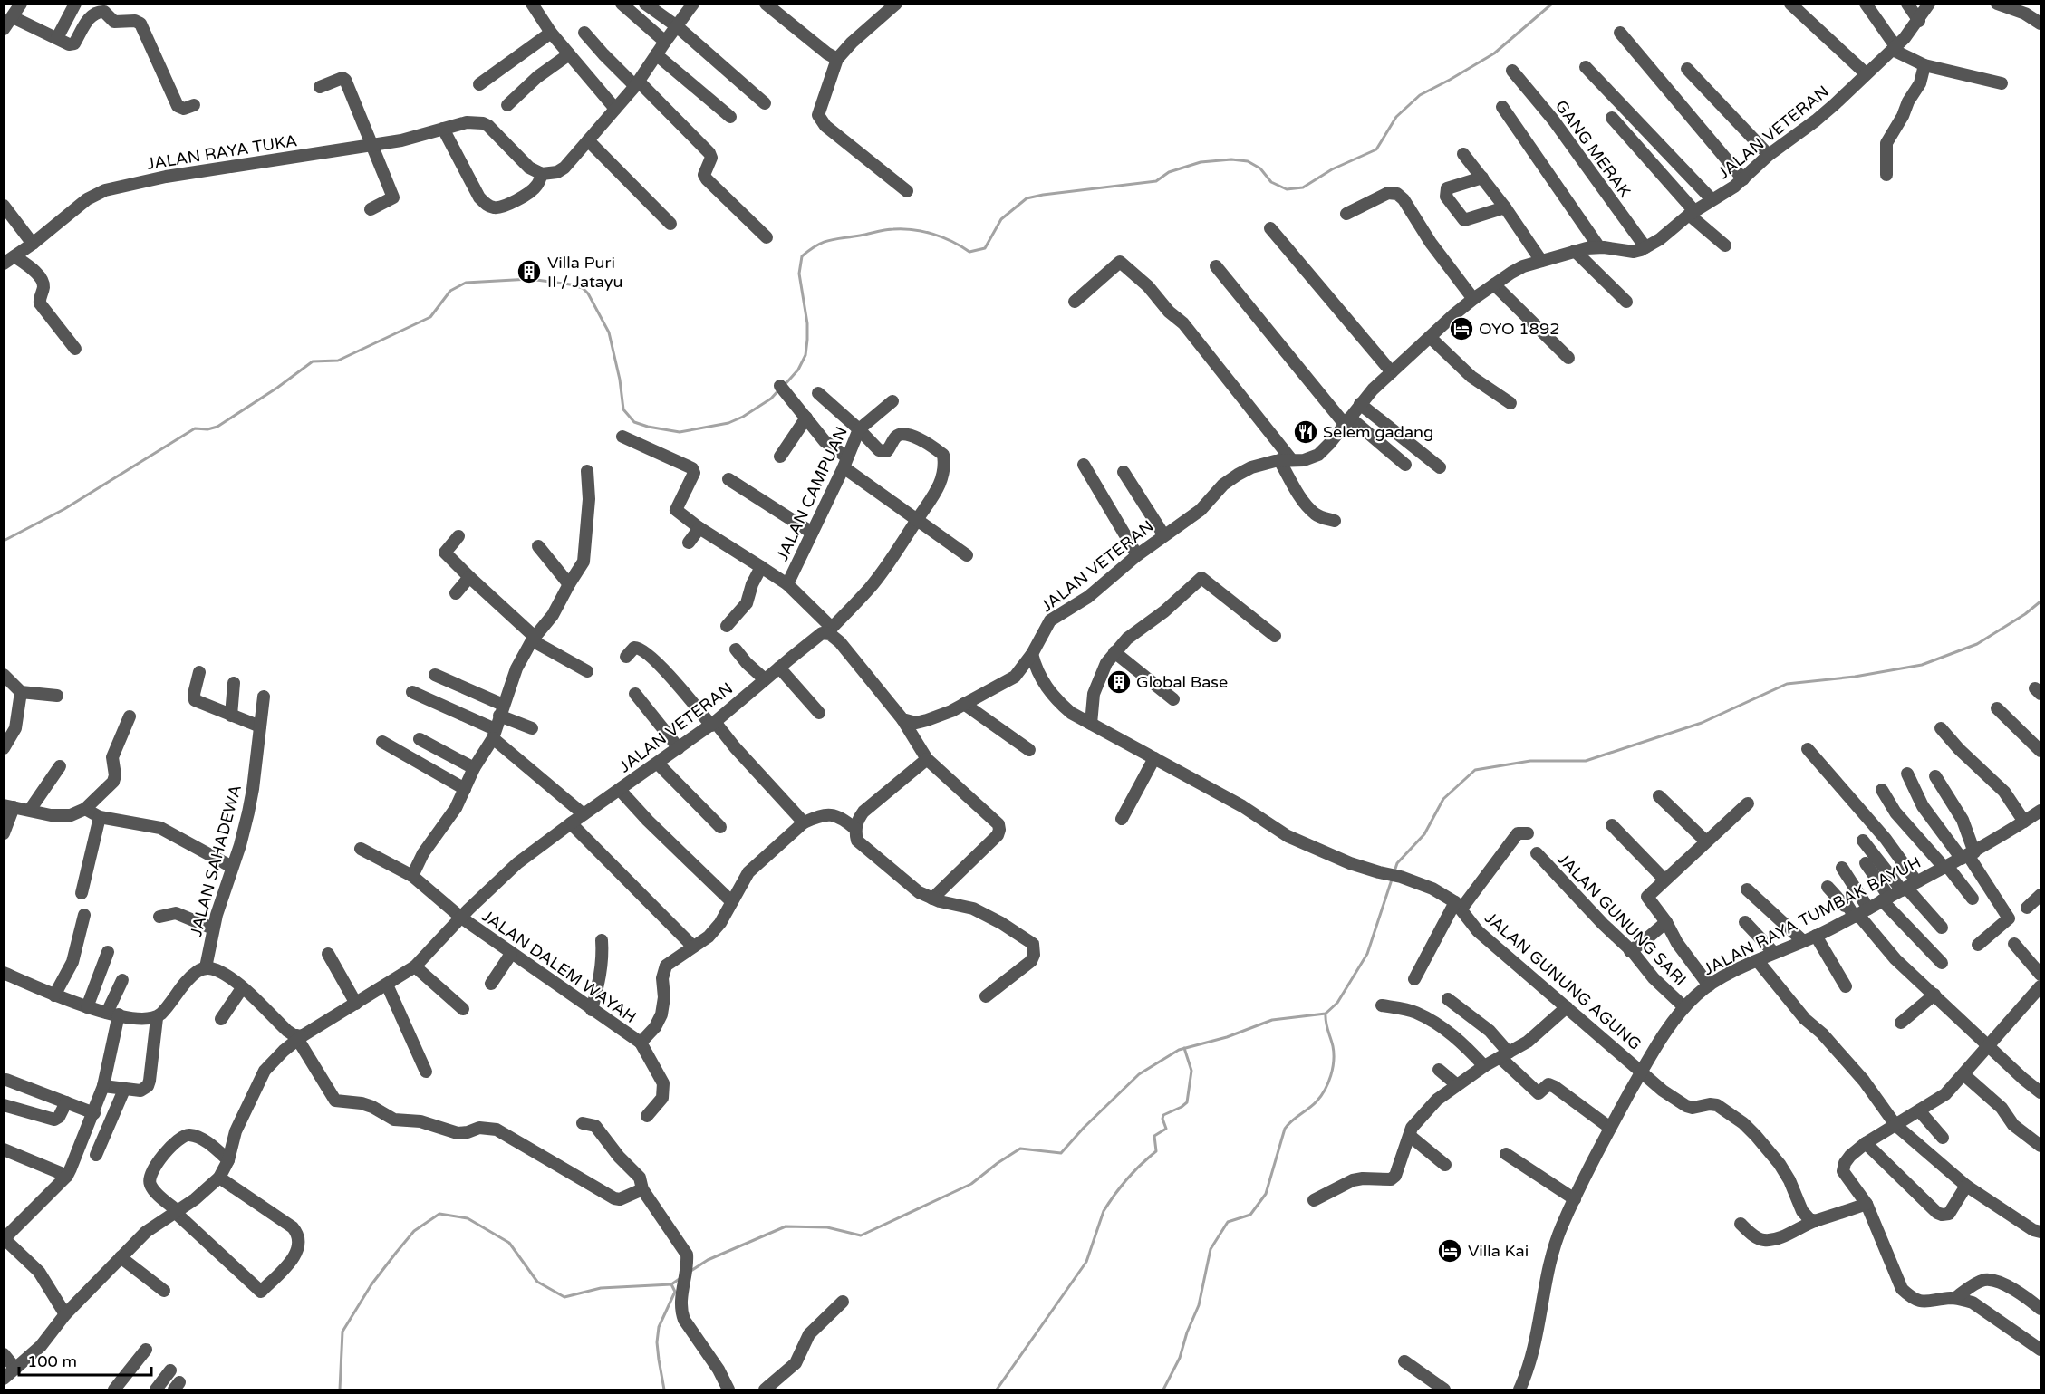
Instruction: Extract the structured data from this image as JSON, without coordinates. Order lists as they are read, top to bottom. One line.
{"streets":{"street":["JALAN VETERAN","GANG MERAK","JALAN RAYA TUKA","JALAN CAMPUAN","JALAN SAHADEWA","JALAN RAYA TUMBAK BAYUH","JALAN GUNUNG SARI","JALAN DALEM WAYAH","JALAN GUNUNG AGUNG"]},"crossings":[["JALAN VETERAN","GANG MERAK"],["JALAN VETERAN","JALAN CAMPUAN"],["JALAN VETERAN","JALAN DALEM WAYAH"],["JALAN RAYA TUMBAK BAYUH","JALAN GUNUNG SARI"],["JALAN RAYA TUMBAK BAYUH","JALAN GUNUNG AGUNG"]],"places":{"building":["Villa Puri II / Jatayu","Global Base"],"hotel":["OYO 1892","Villa Kai"],"restaurant":["Selem gadang"]},"scale_bar":"100 m"}
